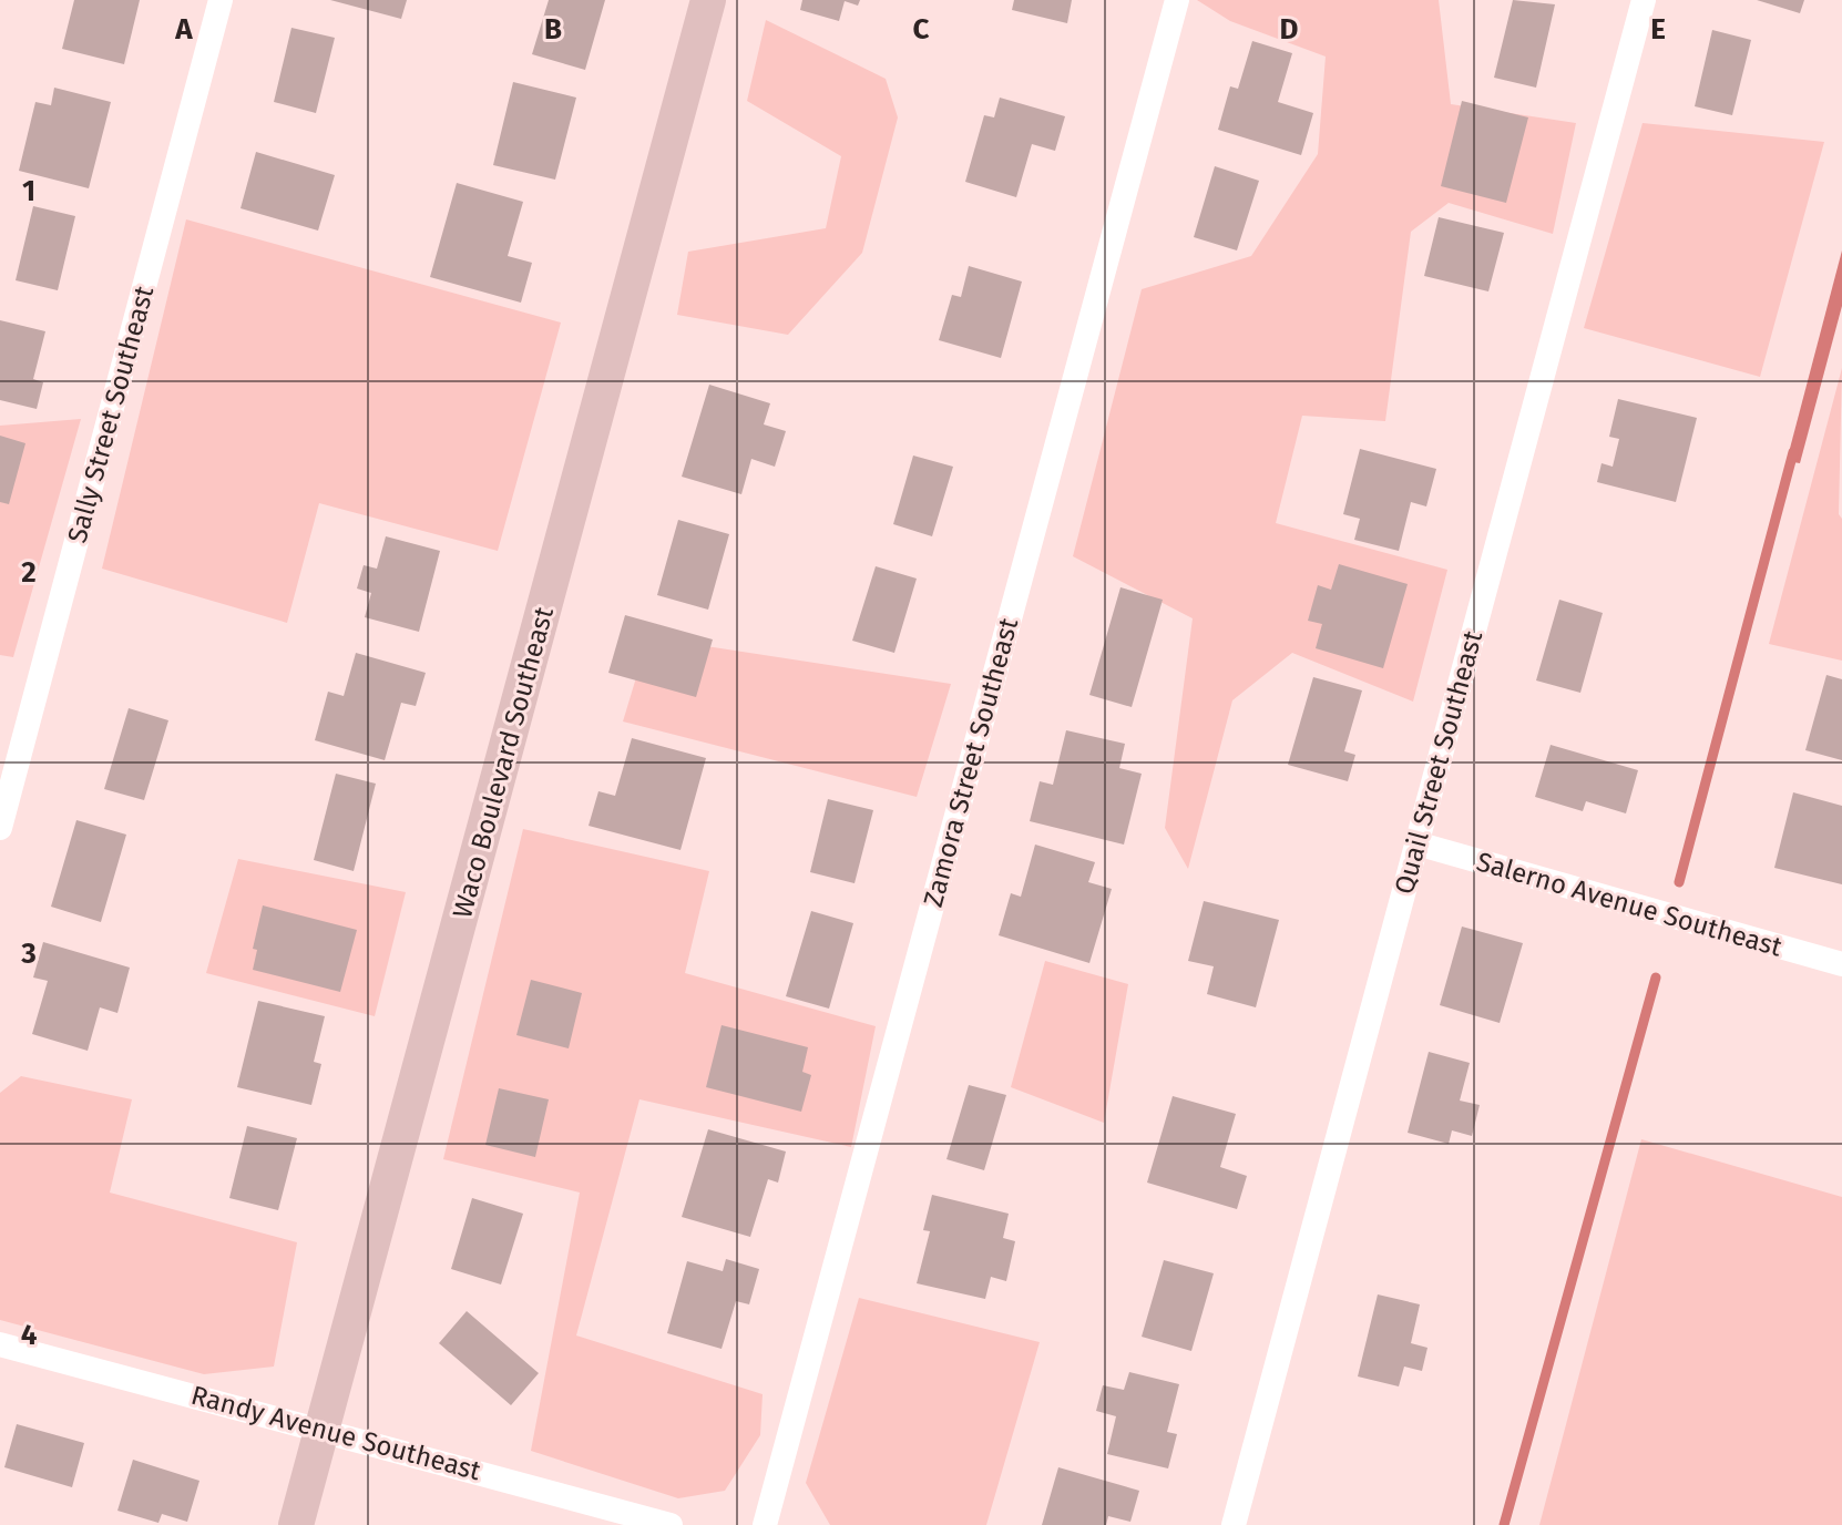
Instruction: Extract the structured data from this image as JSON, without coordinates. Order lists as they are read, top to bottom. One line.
{"streets":{"street":["Sally Street Southeast","Waco Boulevard Southeast","Zamora Street Southeast","Quail Street Southeast","Salerno Avenue Southeast","Randy Avenue Southeast"]},"crossings":[["Waco Boulevard Southeast","Randy Avenue Southeast"],["Quail Street Southeast","Salerno Avenue Southeast"]],"grid":{"columns":["A","B","C","D","E"],"rows":["1","2","3","4"]}}
